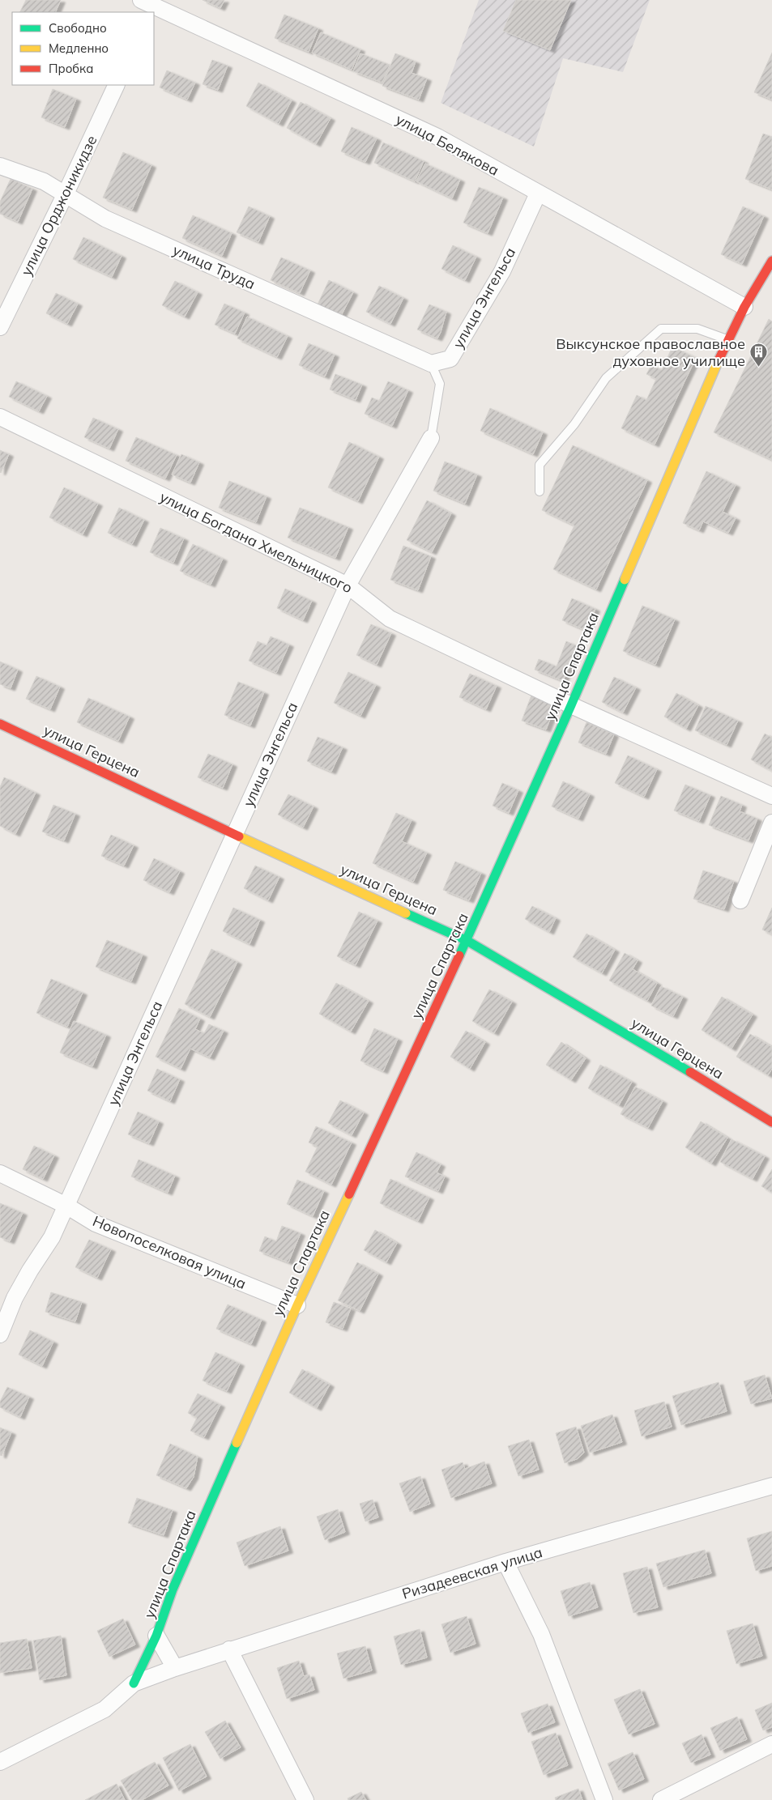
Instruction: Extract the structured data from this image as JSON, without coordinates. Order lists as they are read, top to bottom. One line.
{"streets":{"street":["улица Белякова","улица Орджоникидзе","улица Труда","улица Энгельса","улица Богдана Хмельницкого","улица Спартака","улица Герцена","Новопоселковая улица","Ризадеевская улица"]},"crossings":[["улица Белякова","улица Энгельса"],["улица Белякова","улица Спартака"],["улица Орджоникидзе","улица Труда"],["улица Труда","улица Энгельса"],["улица Энгельса","улица Богдана Хмельницкого"],["улица Энгельса","улица Герцена"],["улица Энгельса","Новопоселковая улица"],["улица Богдана Хмельницкого","улица Спартака"],["улица Спартака","улица Герцена"],["улица Спартака","Новопоселковая улица"],["улица Спартака","Ризадеевская улица"]],"places":{"building":["Выксунское православное духовное училище"]},"legend":["Свободно","Медленно","Пробка"]}
